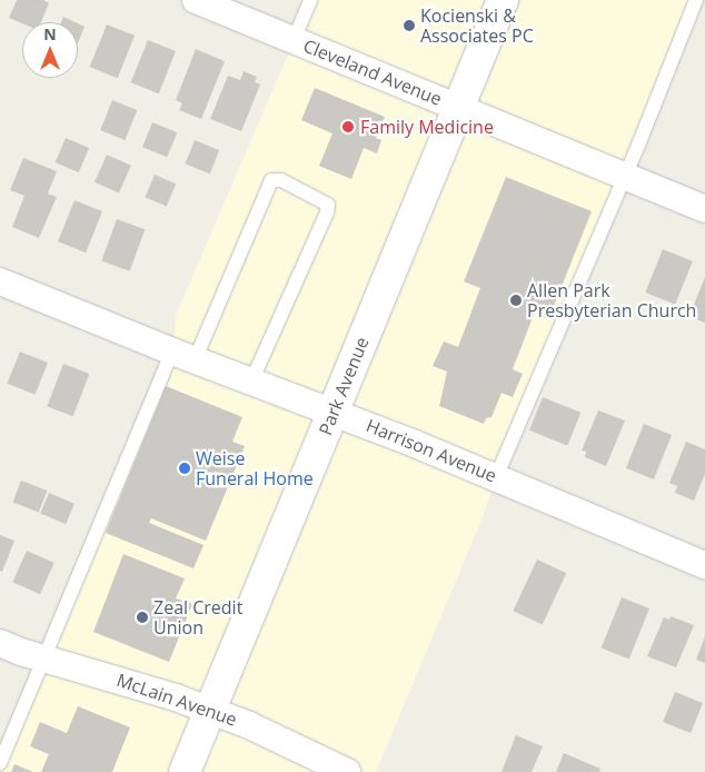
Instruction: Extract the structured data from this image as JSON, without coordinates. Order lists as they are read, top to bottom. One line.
{"streets":{"street":["Cleveland Avenue","Park Avenue","Harrison Avenue","McLain Avenue"]},"crossings":[["Cleveland Avenue","Park Avenue"],["Park Avenue","Harrison Avenue"],["Park Avenue","McLain Avenue"]],"places":["Kocienski & Associates PC","Family Medicine","Allen Park Presbyterian Church","Weise Funeral Home","Zeal Credit Union"],"north":"top"}
